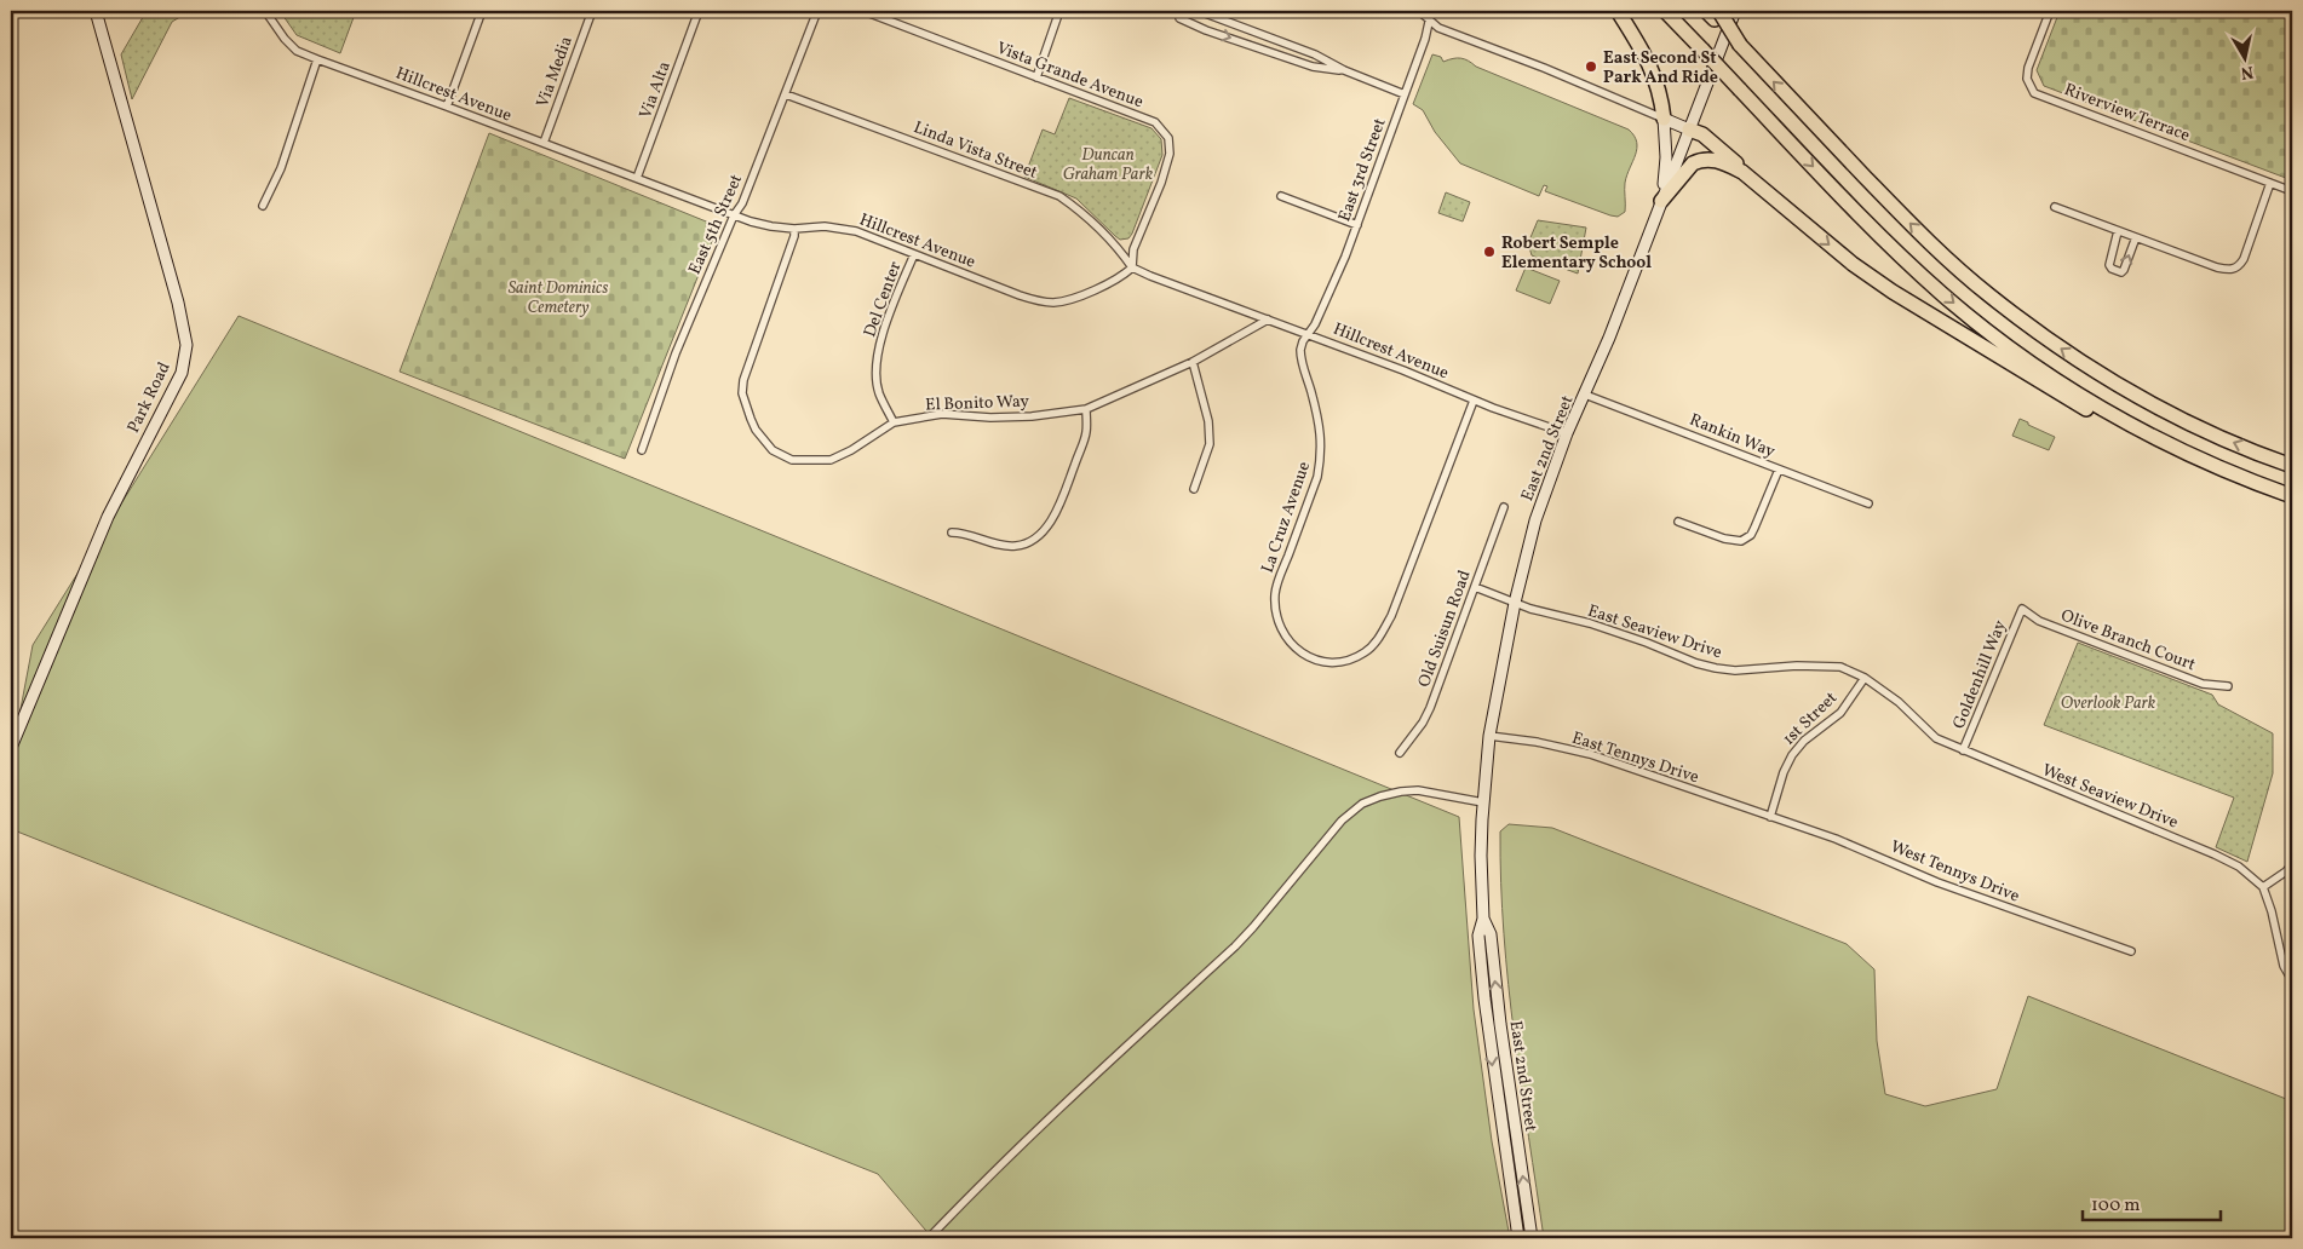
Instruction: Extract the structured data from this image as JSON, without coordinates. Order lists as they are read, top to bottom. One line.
{"streets":{"main road":["Park Road","East 2nd Street"],"street":["Via Media","Vista Grande Avenue","Via Alta","Hillcrest Avenue","Riverview Terrace","Linda Vista Street","East 3rd Street","East 5th Street","Del Center","El Bonito Way","Rankin Way","La Cruz Avenue","Old Suisun Road","East Seaview Drive","Olive Branch Court","Goldenhill Way","1st Street","East Tennys Drive","West Seaview Drive","West Tennys Drive"]},"crossings":[["Via Media","Hillcrest Avenue"],["Vista Grande Avenue","Hillcrest Avenue"],["Vista Grande Avenue","Linda Vista Street"],["Via Alta","Hillcrest Avenue"],["Hillcrest Avenue","Linda Vista Street"],["Hillcrest Avenue","East 3rd Street"],["Hillcrest Avenue","East 5th Street"],["Hillcrest Avenue","Del Center"],["Hillcrest Avenue","El Bonito Way"],["Hillcrest Avenue","East 2nd Street"],["Hillcrest Avenue","La Cruz Avenue"],["Linda Vista Street","East 5th Street"],["East 3rd Street","La Cruz Avenue"],["Del Center","El Bonito Way"],["Rankin Way","East 2nd Street"],["East 2nd Street","East Seaview Drive"],["East 2nd Street","East Tennys Drive"],["Old Suisun Road","East Seaview Drive"],["East Seaview Drive","1st Street"],["East Seaview Drive","West Seaview Drive"],["Olive Branch Court","Goldenhill Way"],["Goldenhill Way","West Seaview Drive"],["1st Street","East Tennys Drive"],["1st Street","West Seaview Drive"],["1st Street","West Tennys Drive"],["East Tennys Drive","West Tennys Drive"]],"parks":["Duncan Graham Park","Saint Dominics Cemetery","Overlook Park"],"places":["East Second St Park And Ride","Robert Semple Elementary School"],"scale_bar":"100 m","north":"bottom"}
